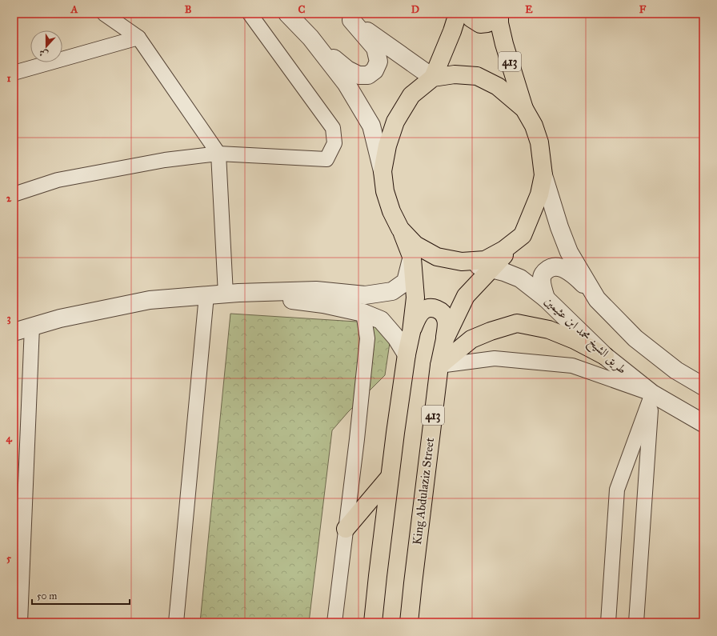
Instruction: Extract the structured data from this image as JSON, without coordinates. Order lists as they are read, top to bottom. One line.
{"streets":{"highway":["413","King Abdulaziz Street"],"street":["طريق الشيخ محمد ابن عثيمين"]},"crossings":[["طريق الشيخ محمد ابن عثيمين","King Abdulaziz Street"]],"scale_bar":"50 m","north":"bottom","grid":{"columns":["A","B","C","D","E","F"],"rows":["1","2","3","4","5"]}}
